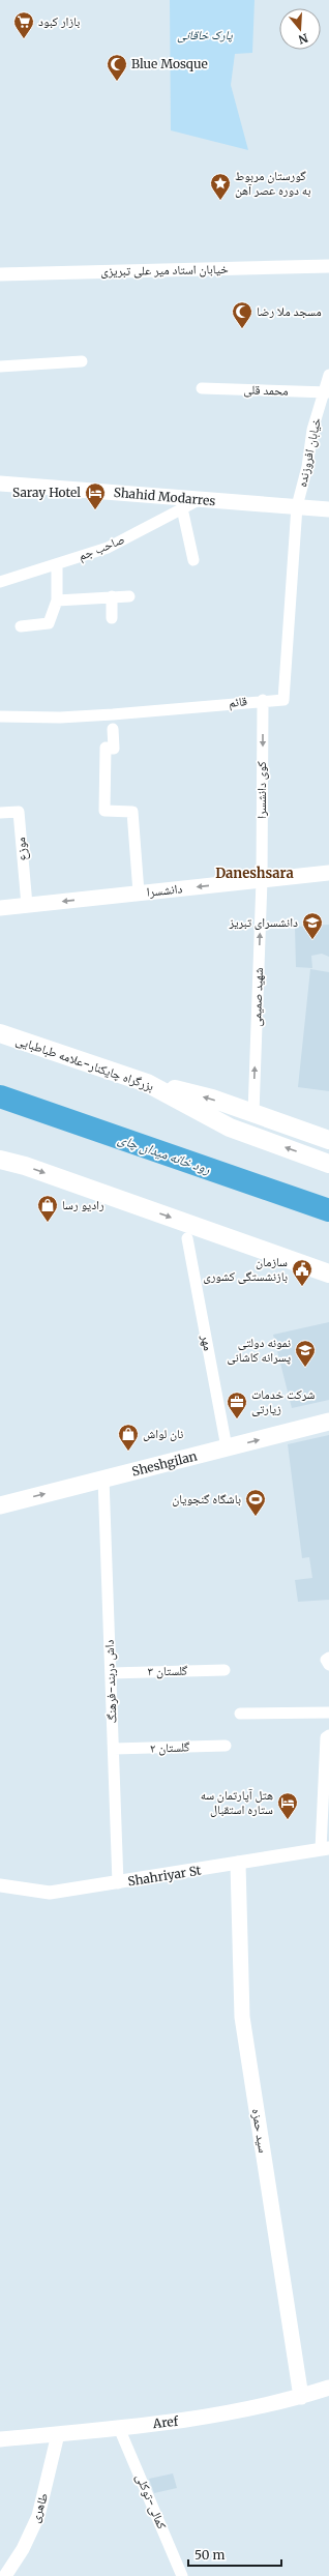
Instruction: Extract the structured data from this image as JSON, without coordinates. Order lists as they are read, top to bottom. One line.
{"streets":{"highway":["بزرگراه چایکنار-علامه طباطبایی"],"main road":["Shahid Modarres","دانشسرا","Sheshgilan","سید حمزه","Aref"],"street":["خیابان استاد میر علی تبریزی","محمد قلی","خیابان افروزنده","صاحب جم","قائم","کوی دانشسرا","موزع","شهید صمیمی","مهر","گلستان ۳","داش دربند-فرهنگ","گلستان ۲","Shahriyar St","کمالی-توکلی","طاهری"]},"crossings":[["محمد قلی","خیابان افروزنده"],["خیابان افروزنده","Shahid Modarres"],["خیابان افروزنده","قائم"],["Shahid Modarres","صاحب جم"],["Shahid Modarres","قائم"],["قائم","کوی دانشسرا"],["کوی دانشسرا","دانشسرا"],["کوی دانشسرا","شهید صمیمی"],["موزع","دانشسرا"],["دانشسرا","شهید صمیمی"],["مهر","Sheshgilan"],["Sheshgilan","داش دربند-فرهنگ"],["گلستان ۳","داش دربند-فرهنگ"],["داش دربند-فرهنگ","گلستان ۲"],["داش دربند-فرهنگ","Shahriyar St"],["Shahriyar St","سید حمزه"],["سید حمزه","Aref"],["Aref","کمالی-توکلی"],["Aref","طاهری"]],"one_way":["کوی دانشسرا","دانشسرا","شهید صمیمی","Sheshgilan"],"districts":["Daneshsara"],"water":["رود خانه میدان چای"],"parks":["پارک خاقانی"],"places":{"supermarket":["بازار کبود"],"mosque":["Blue Mosque","مسجد ملا رضا"],"place":["گورستان مربوط به دوره عصر آهن"],"hotel":["Saray Hotel","هتل آپارتمان سه ستاره استقبال"],"school or university":["دانشسرای تبریز","نمونه دولتی پسرانه کاشانی"],"shop":["رادیو رسا","نان لواش"],"public building":["سازمان بازنشستگی کشوری"],"office":["شرکت خدمات زیارتی"],"sports":["باشگاه گنجویان"]},"scale_bar":"50 m","north":"bottom"}
